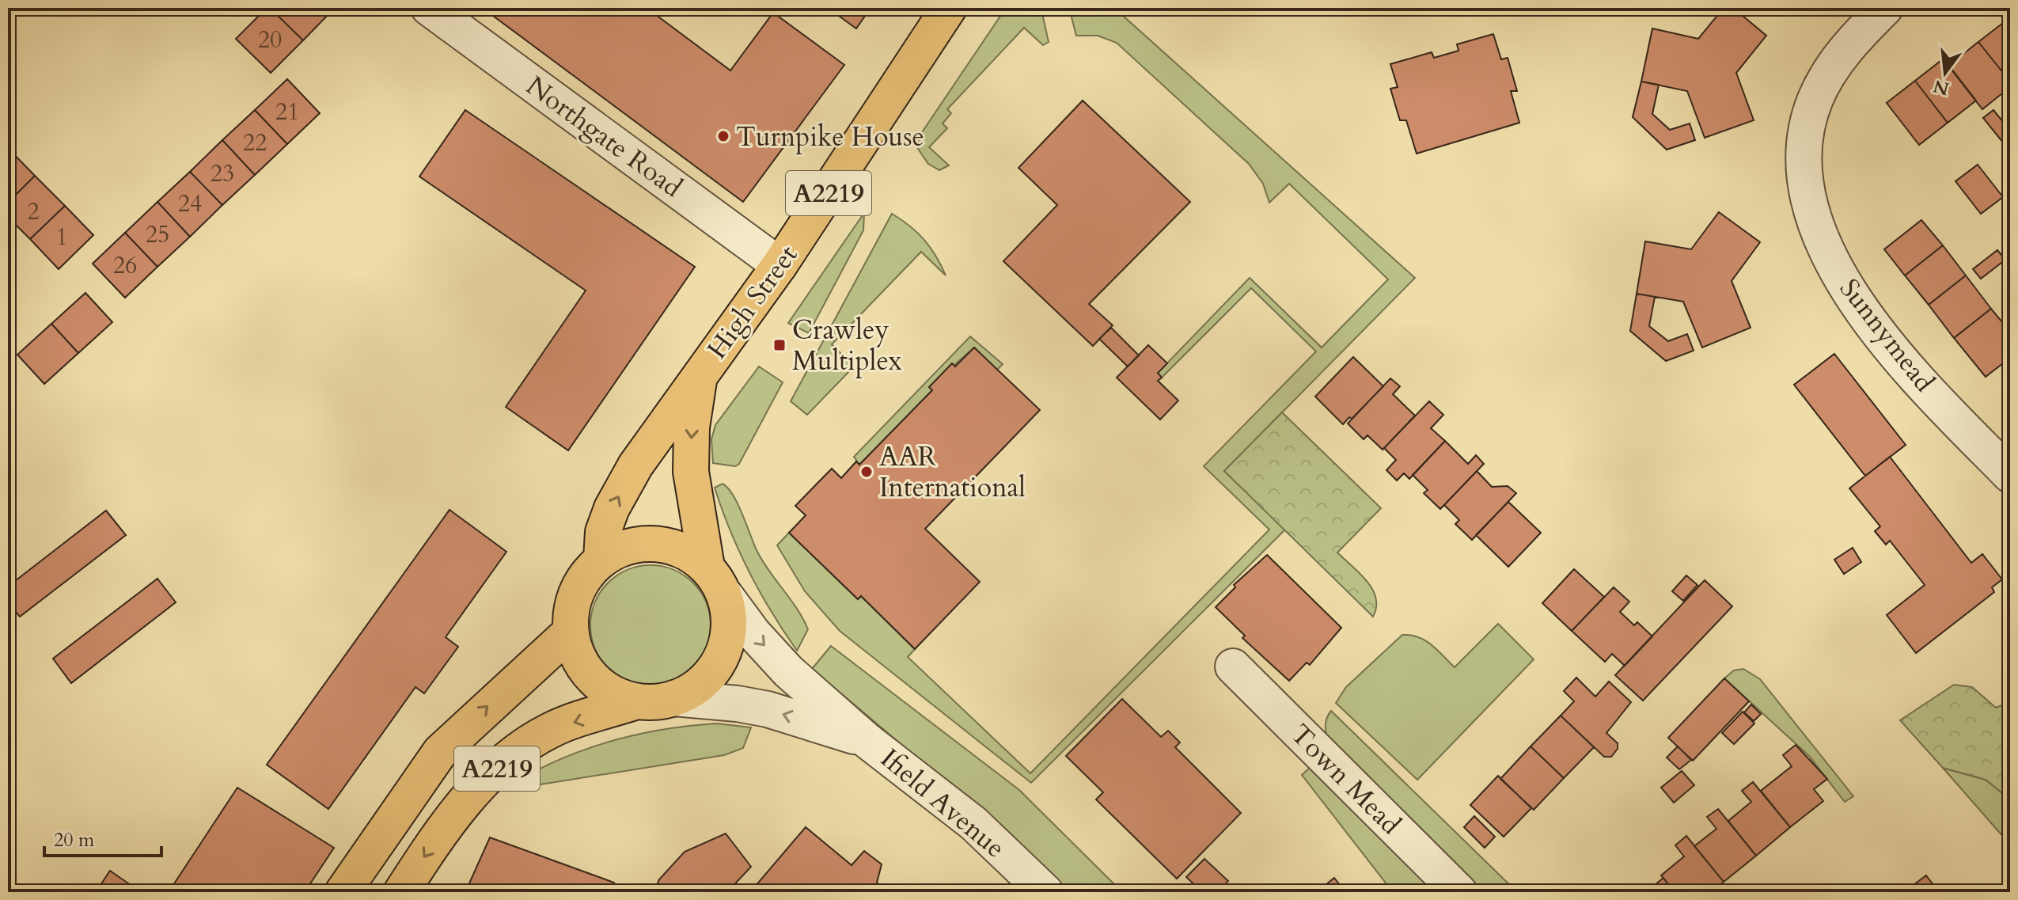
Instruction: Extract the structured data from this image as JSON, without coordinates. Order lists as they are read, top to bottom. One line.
{"streets":{"main road":["A2219","High Street"],"street":["Northgate Road","Sunnymead","Town Mead","Ifield Avenue"]},"crossings":[["Northgate Road","High Street"],["A2219","High Street"],["A2219","Ifield Avenue"],["High Street","Ifield Avenue"]],"places":{"other":["Turnpike House","AAR International"],"transit":["Crawley Multiplex"]},"house_numbers":["20","21","22","23","24","2","25","1","26"],"scale_bar":"20 m","north":"bottom"}
